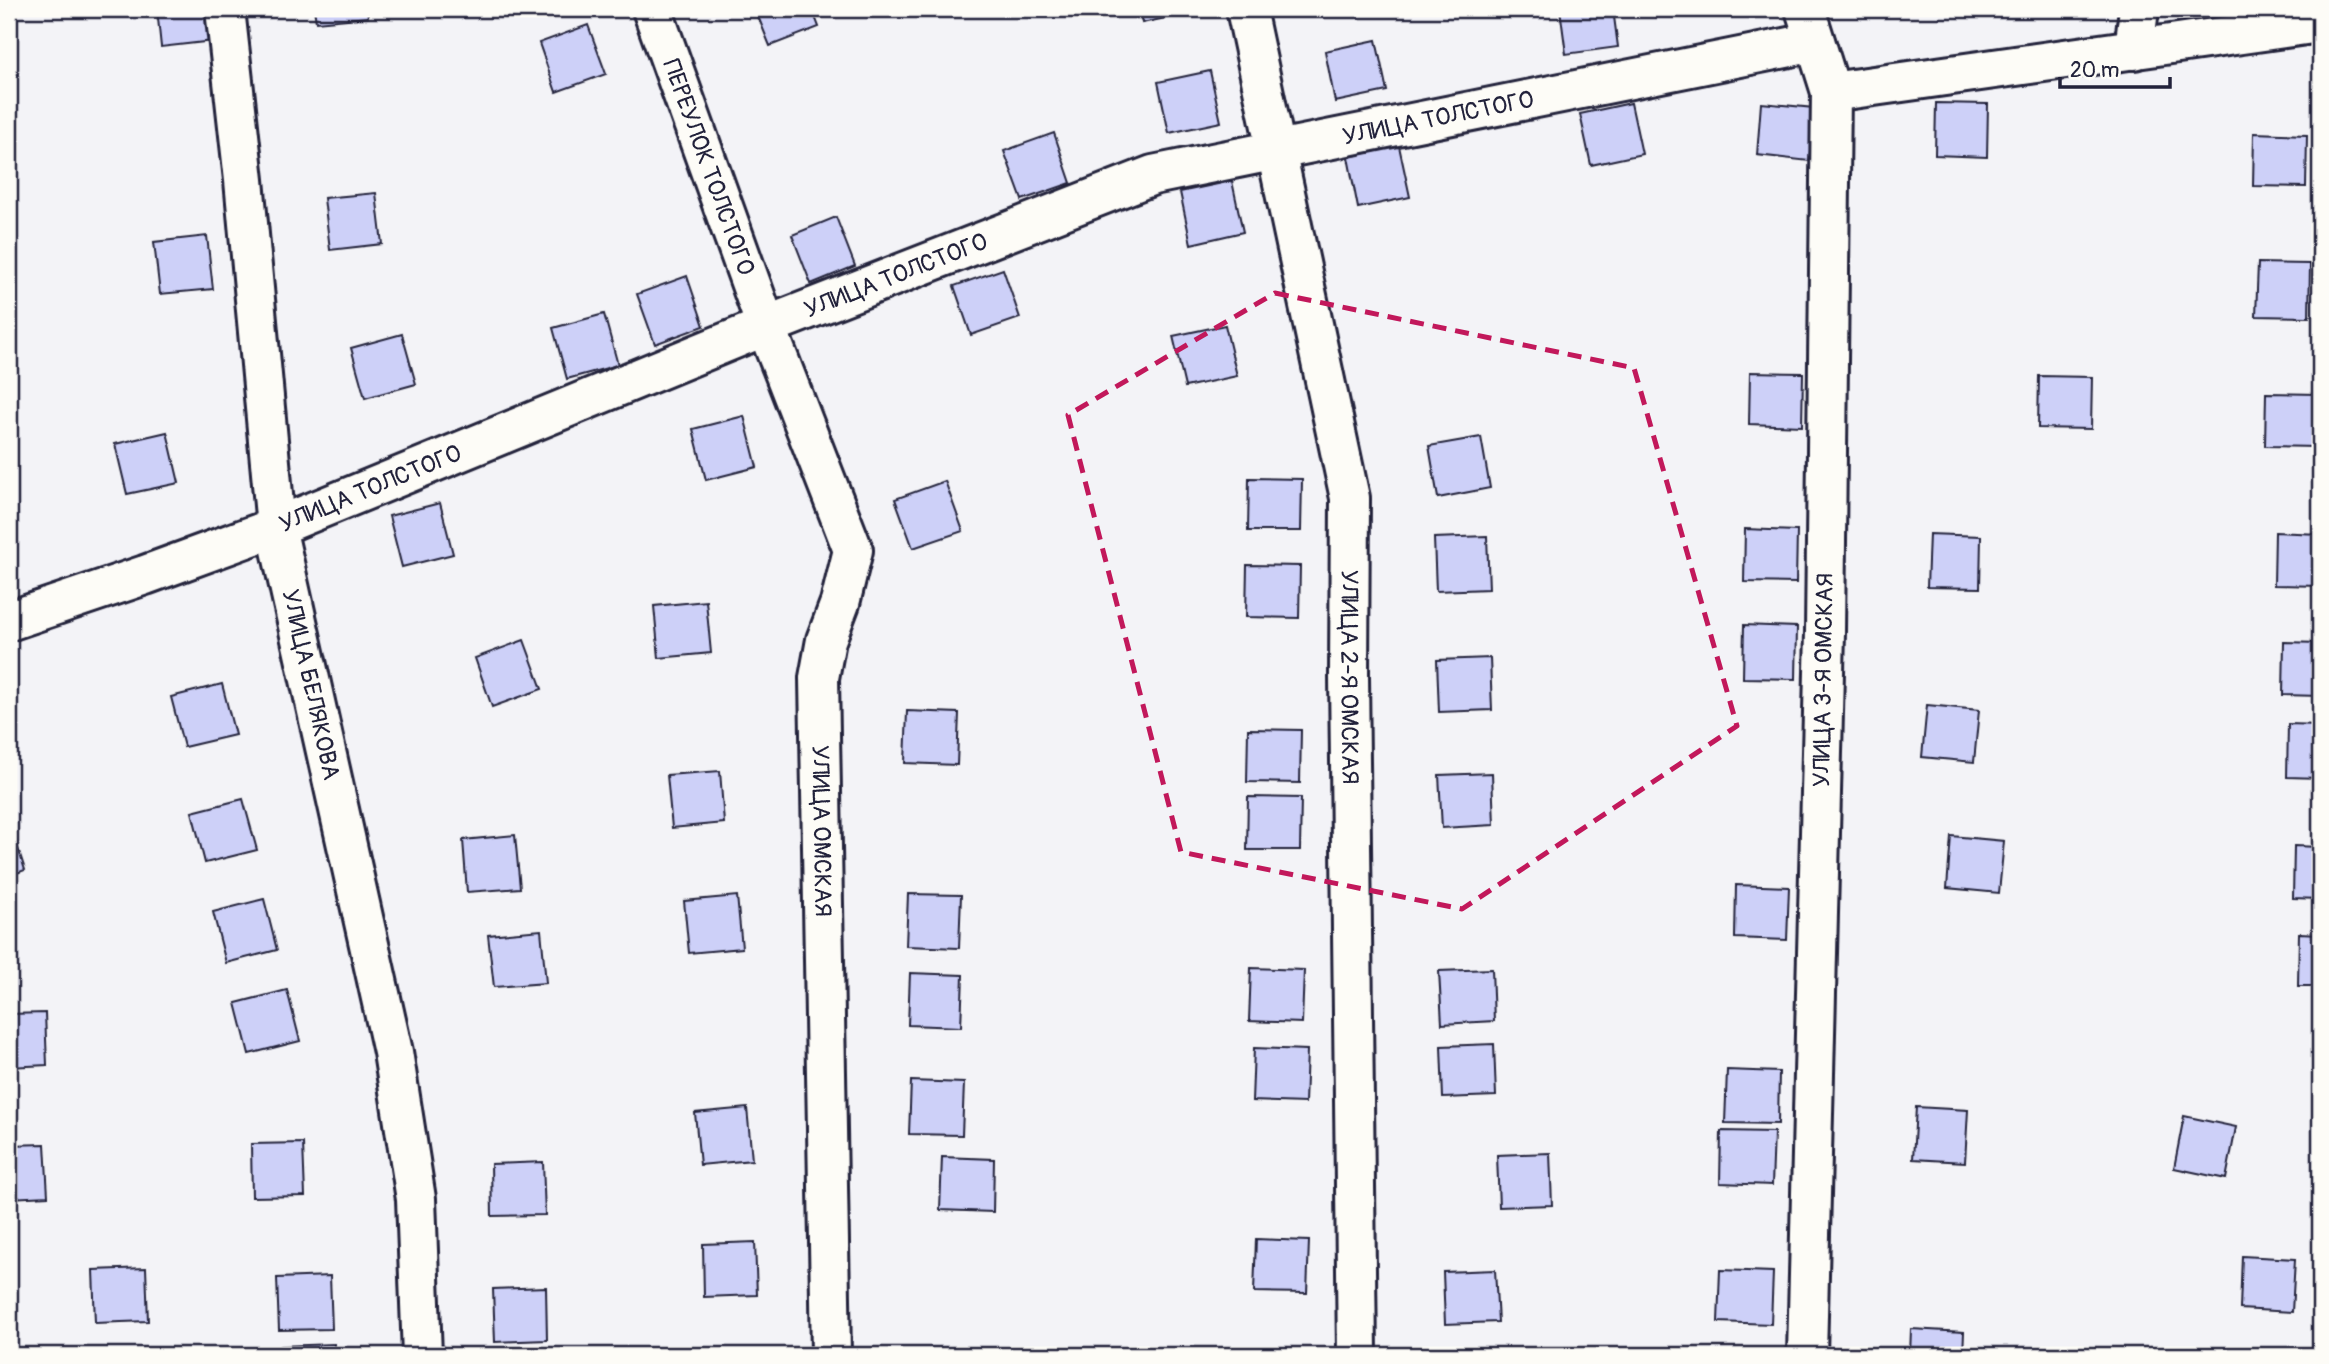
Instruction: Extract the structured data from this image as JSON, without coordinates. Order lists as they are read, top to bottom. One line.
{"streets":{"street":["УЛИЦА ТОЛСТОГО","ПЕРЕУЛОК ТОЛСТОГО","УЛИЦА 2-Я ОМСКАЯ","УЛИЦА 3-Я ОМСКАЯ","УЛИЦА БЕЛЯКОВА","УЛИЦА ОМСКАЯ"]},"crossings":[["УЛИЦА ТОЛСТОГО","ПЕРЕУЛОК ТОЛСТОГО"],["УЛИЦА ТОЛСТОГО","УЛИЦА 2-Я ОМСКАЯ"],["УЛИЦА ТОЛСТОГО","УЛИЦА 3-Я ОМСКАЯ"],["УЛИЦА ТОЛСТОГО","УЛИЦА БЕЛЯКОВА"],["УЛИЦА ТОЛСТОГО","УЛИЦА ОМСКАЯ"],["ПЕРЕУЛОК ТОЛСТОГО","УЛИЦА ОМСКАЯ"]],"scale_bar":"20 m"}
